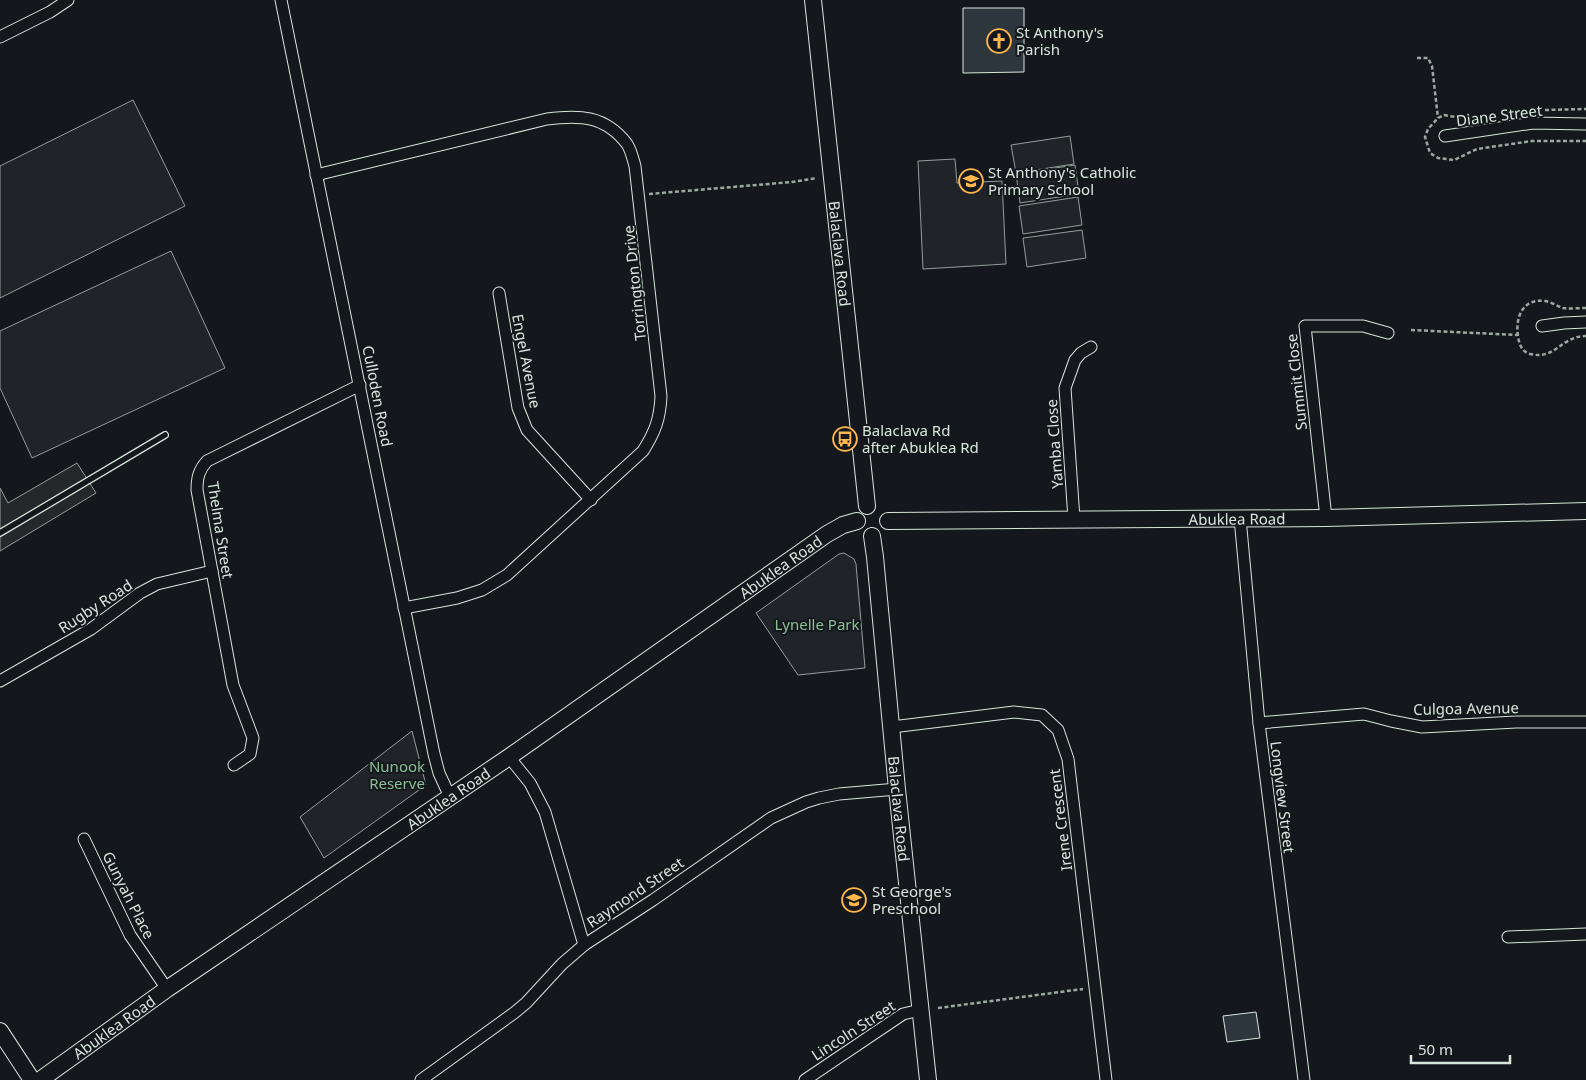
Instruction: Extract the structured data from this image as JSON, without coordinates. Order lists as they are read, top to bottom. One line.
{"streets":{"street":["Diane Street","Balaclava Road","Torrington Drive","Engel Avenue","Summit Close","Culloden Road","Yamba Close","Abuklea Road","Thelma Street","Rugby Road","Culgoa Avenue","Longview Street","Irene Crescent","Raymond Street","Gunyah Place","Lincoln Street"]},"crossings":[["Balaclava Road","Abuklea Road"],["Balaclava Road","Irene Crescent"],["Balaclava Road","Raymond Street"],["Balaclava Road","Lincoln Street"],["Torrington Drive","Engel Avenue"],["Torrington Drive","Culloden Road"],["Summit Close","Abuklea Road"],["Culloden Road","Abuklea Road"],["Culloden Road","Thelma Street"],["Yamba Close","Abuklea Road"],["Abuklea Road","Longview Street"],["Abuklea Road","Gunyah Place"],["Thelma Street","Rugby Road"],["Culgoa Avenue","Longview Street"]],"parks":["Lynelle Park","Nunook Reserve"],"places":{"church":["St Anthony's Parish"],"school or university":["St Anthony's Catholic Primary School","St George's Preschool"],"bus stop":["Balaclava Rd after Abuklea Rd"]},"scale_bar":"50 m"}
